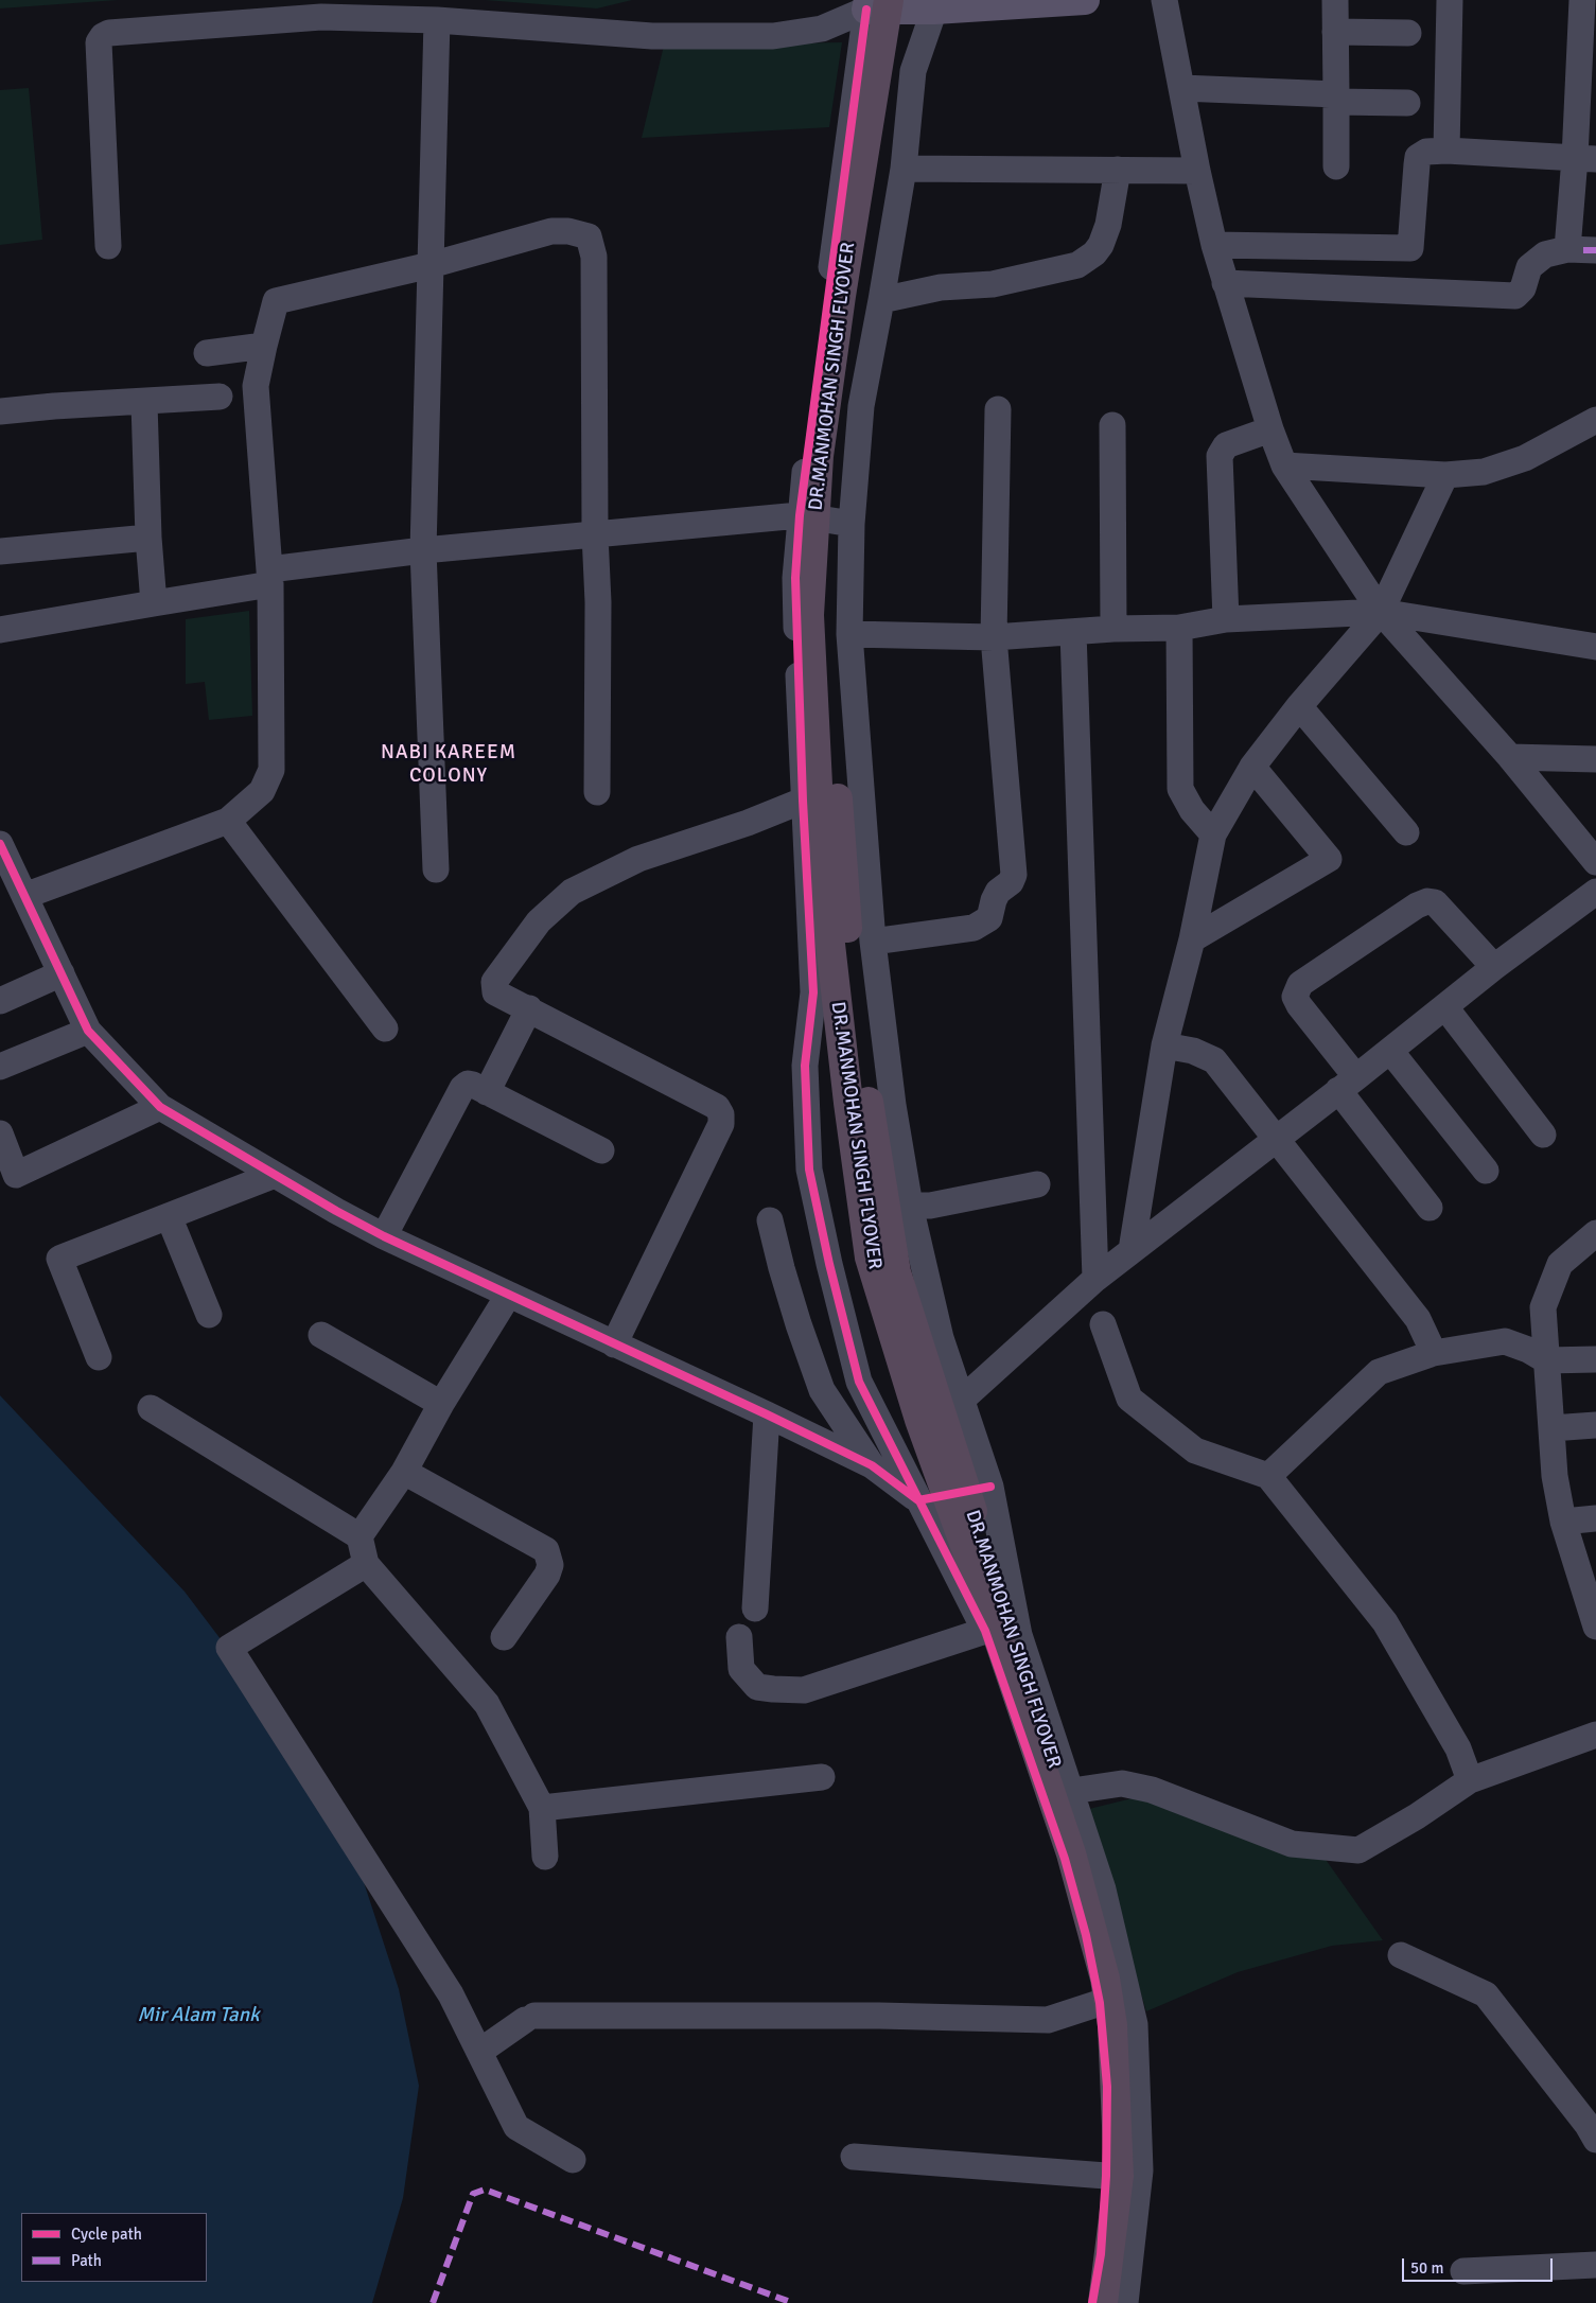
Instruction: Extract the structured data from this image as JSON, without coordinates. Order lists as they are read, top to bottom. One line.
{"streets":{"highway":["DR.MANMOHAN SINGH FLYOVER"]},"districts":["NABI KAREEM COLONY"],"water":["Mir Alam Tank"],"legend":["Cycle path","Path"],"scale_bar":"50 m"}
